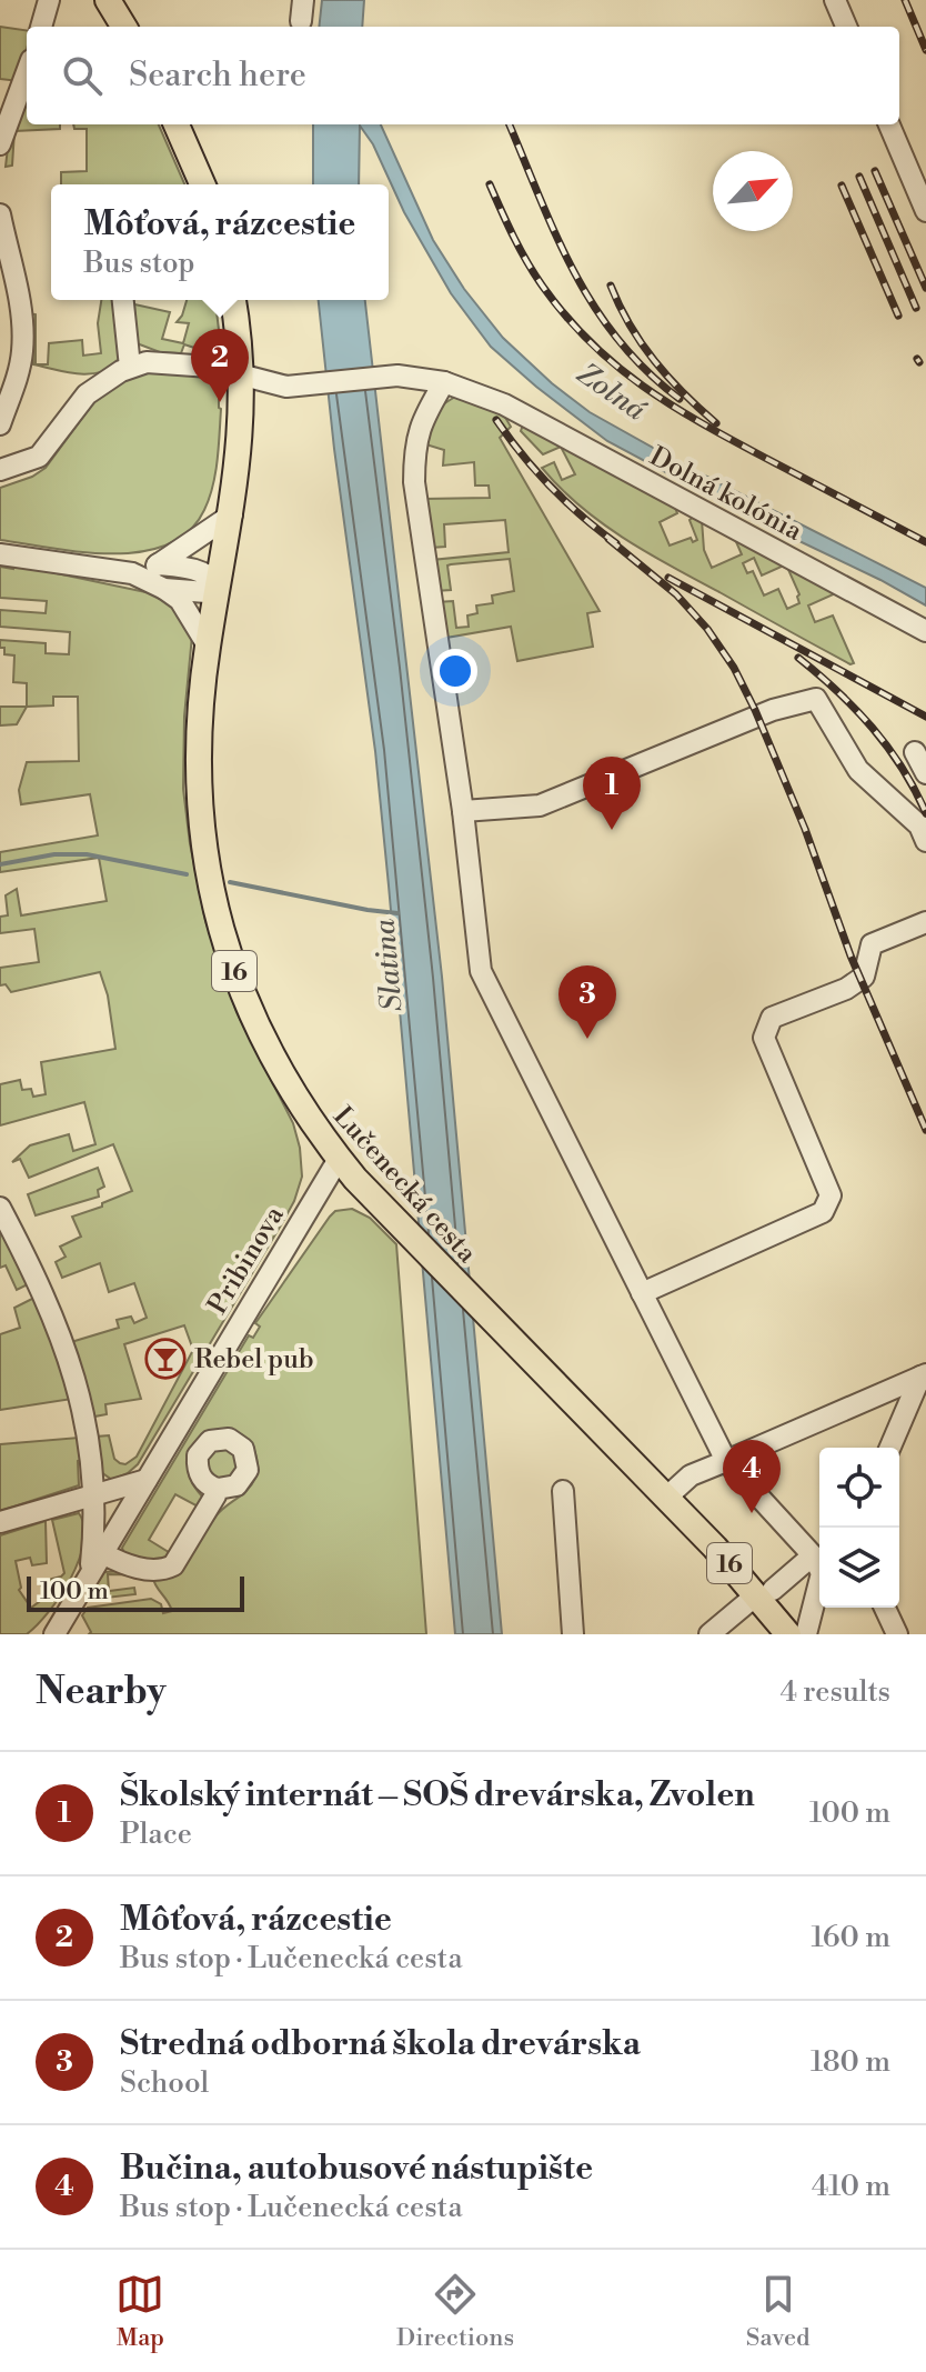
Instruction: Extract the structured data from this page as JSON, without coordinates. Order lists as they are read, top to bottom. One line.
{"streets":{"main road":["16","Lučenecká cesta"],"street":["Dolná kolónia","Pribinova"]},"crossings":[["Dolná kolónia","Lučenecká cesta"],["Lučenecká cesta","Pribinova"]],"water":["Zolná","Slatina"],"places":{"bar":["Rebel pub"]},"scale_bar":"100 m","north":"top right","page":{"search":"Search here","popup":["Môťová, rázcestie","Bus stop"],"pins":["2","1","3","4"],"scale":"100 m","heading":["Nearby","4 results"],"list":[{"mark":"1","name":"Školský internát – SOŠ drevárska, Zvolen","note":"Place","value":"100 m"},{"mark":"2","name":"Môťová, rázcestie","note":"Bus stop · Lučenecká cesta","value":"160 m"},{"mark":"3","name":"Stredná odborná škola drevárska","note":"School","value":"180 m"},{"mark":"4","name":"Bučina, autobusové nástupište","note":"Bus stop · Lučenecká cesta","value":"410 m"}],"nav":["Map","Directions","Saved"]}}
